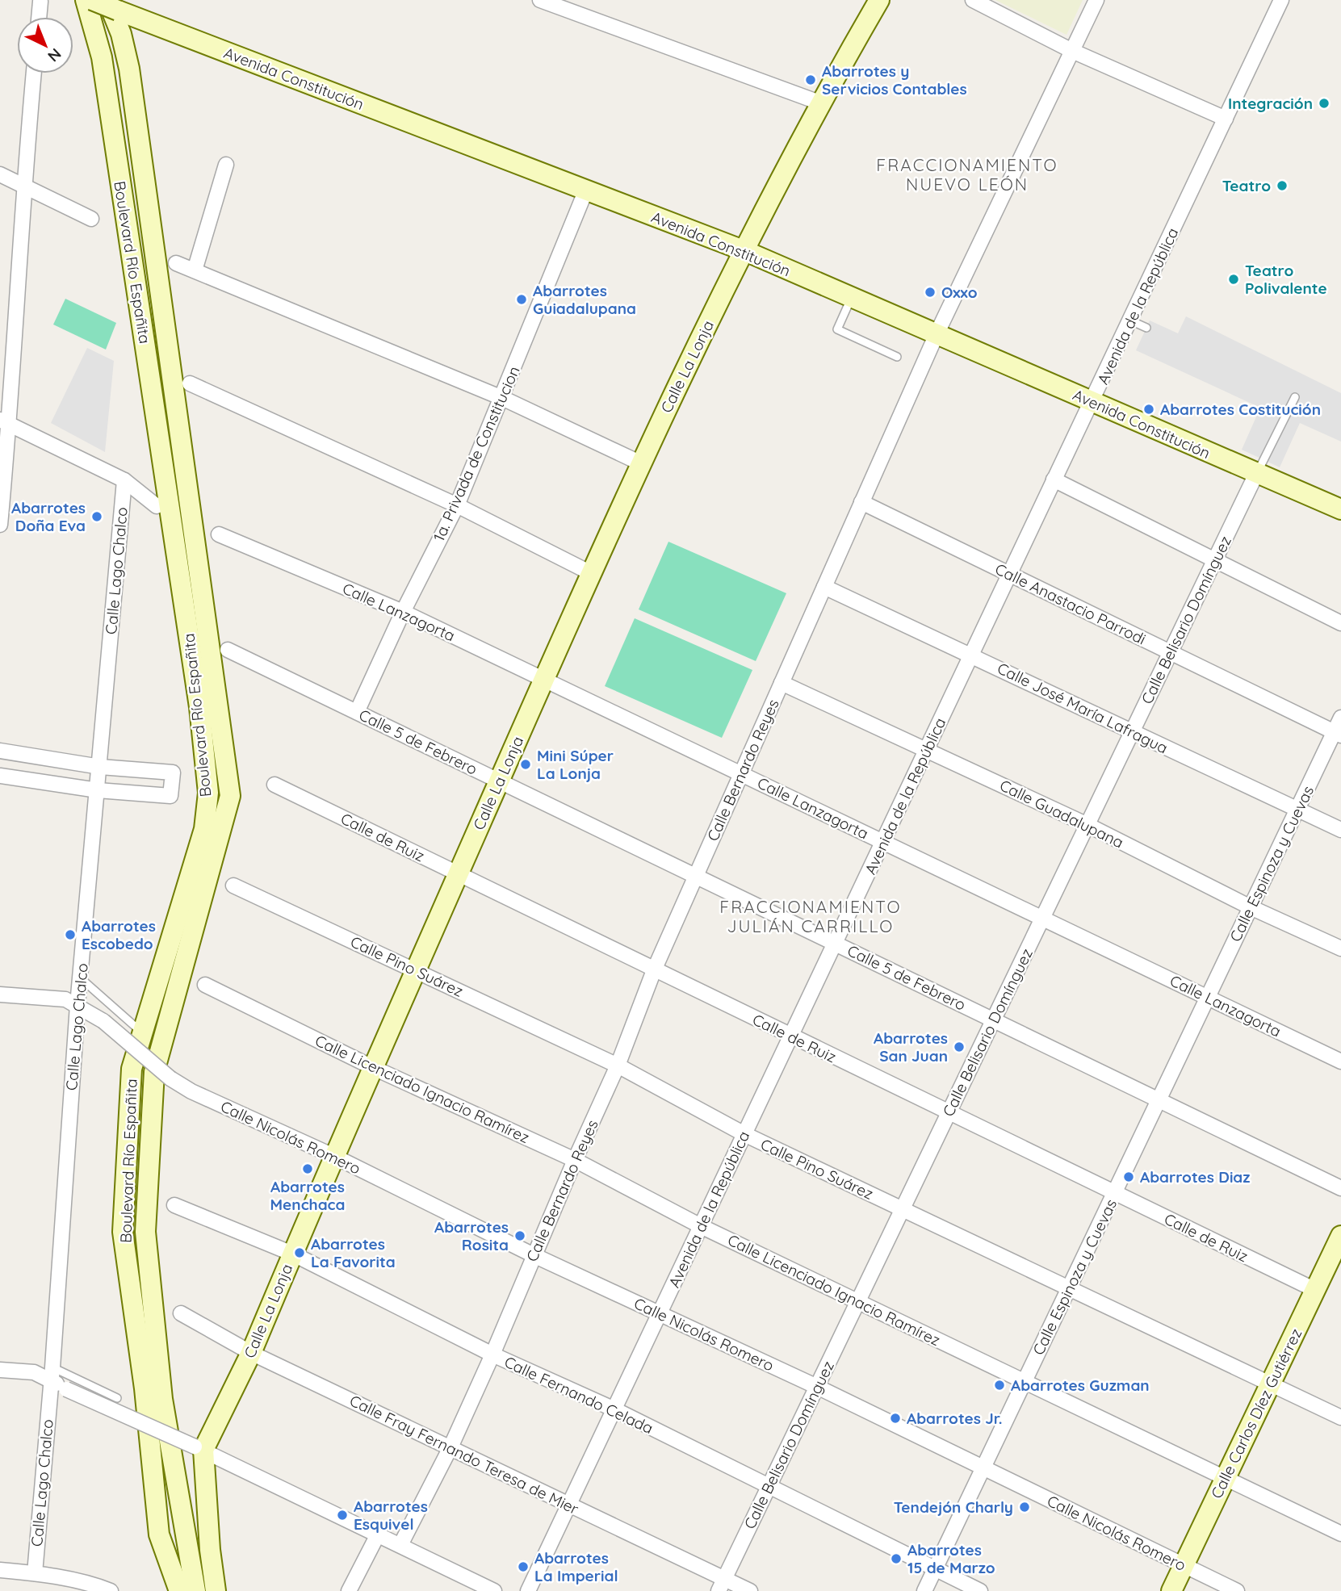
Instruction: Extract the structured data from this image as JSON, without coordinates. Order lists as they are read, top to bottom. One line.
{"streets":{"main road":["Avenida Constitución","Boulevard Río Españita","Calle La Lonja","Calle Carlos Díez Gutiérrez"],"street":["Avenida de la República","1a. Privada de Constitucion","Calle Lago Chalco","Calle Anastacio Parrodi","Calle Lanzagorta","Calle Belisario Domínguez","Calle José María Lafragua","Calle 5 de Febrero","Calle Bernardo Reyes","Calle Guadalupana","Calle de Ruiz","Calle Espinoza y Cuevas","Calle Pino Suárez","Calle Licenciado Ignacio Ramírez","Calle Nicolás Romero","Calle Fernando Celada","Calle Fray Fernando Teresa de Mier"]},"crossings":[["Avenida Constitución","Boulevard Río Españita"],["Avenida Constitución","Avenida de la República"],["Avenida Constitución","Calle La Lonja"],["Avenida Constitución","1a. Privada de Constitucion"],["Avenida Constitución","Calle Belisario Domínguez"],["Avenida Constitución","Calle Bernardo Reyes"],["Avenida de la República","Calle Anastacio Parrodi"],["Avenida de la República","Calle Lanzagorta"],["Avenida de la República","Calle José María Lafragua"],["Avenida de la República","Calle 5 de Febrero"],["Avenida de la República","Calle Guadalupana"],["Avenida de la República","Calle de Ruiz"],["Avenida de la República","Calle Pino Suárez"],["Avenida de la República","Calle Licenciado Ignacio Ramírez"],["Avenida de la República","Calle Nicolás Romero"],["Avenida de la República","Calle Fernando Celada"],["Avenida de la República","Calle Fray Fernando Teresa de Mier"],["Calle La Lonja","Calle Lanzagorta"],["Calle La Lonja","Calle 5 de Febrero"],["Calle La Lonja","Calle de Ruiz"],["Calle La Lonja","Calle Pino Suárez"],["Calle La Lonja","Calle Licenciado Ignacio Ramírez"],["Calle La Lonja","Calle Nicolás Romero"],["Calle La Lonja","Calle Fernando Celada"],["Calle La Lonja","Calle Fray Fernando Teresa de Mier"],["1a. Privada de Constitucion","Calle Lanzagorta"],["1a. Privada de Constitucion","Calle 5 de Febrero"],["Calle Lago Chalco","Calle Nicolás Romero"],["Calle Anastacio Parrodi","Calle Belisario Domínguez"],["Calle Anastacio Parrodi","Calle Bernardo Reyes"],["Calle Anastacio Parrodi","Calle Espinoza y Cuevas"],["Calle Lanzagorta","Calle Belisario Domínguez"],["Calle Lanzagorta","Calle Bernardo Reyes"],["Calle Lanzagorta","Calle Espinoza y Cuevas"],["Calle Belisario Domínguez","Calle José María Lafragua"],["Calle Belisario Domínguez","Calle 5 de Febrero"],["Calle Belisario Domínguez","Calle Guadalupana"],["Calle Belisario Domínguez","Calle de Ruiz"],["Calle Belisario Domínguez","Calle Pino Suárez"],["Calle Belisario Domínguez","Calle Licenciado Ignacio Ramírez"],["Calle Belisario Domínguez","Calle Nicolás Romero"],["Calle Belisario Domínguez","Calle Fernando Celada"],["Calle Belisario Domínguez","Calle Fray Fernando Teresa de Mier"],["Calle José María Lafragua","Calle Bernardo Reyes"],["Calle José María Lafragua","Calle Espinoza y Cuevas"],["Calle 5 de Febrero","Calle Bernardo Reyes"],["Calle 5 de Febrero","Calle Espinoza y Cuevas"],["Calle Bernardo Reyes","Calle Guadalupana"],["Calle Bernardo Reyes","Calle de Ruiz"],["Calle Bernardo Reyes","Calle Pino Suárez"],["Calle Bernardo Reyes","Calle Licenciado Ignacio Ramírez"],["Calle Bernardo Reyes","Calle Nicolás Romero"],["Calle Bernardo Reyes","Calle Fernando Celada"],["Calle Bernardo Reyes","Calle Fray Fernando Teresa de Mier"],["Calle Guadalupana","Calle Espinoza y Cuevas"],["Calle de Ruiz","Calle Espinoza y Cuevas"],["Calle de Ruiz","Calle Carlos Díez Gutiérrez"],["Calle Espinoza y Cuevas","Calle Pino Suárez"],["Calle Espinoza y Cuevas","Calle Licenciado Ignacio Ramírez"],["Calle Espinoza y Cuevas","Calle Nicolás Romero"],["Calle Espinoza y Cuevas","Calle Fernando Celada"],["Calle Pino Suárez","Calle Carlos Díez Gutiérrez"],["Calle Licenciado Ignacio Ramírez","Calle Carlos Díez Gutiérrez"],["Calle Nicolás Romero","Calle Carlos Díez Gutiérrez"]],"districts":["FRACCIONAMIENTO NUEVO LEÓN","FRACCIONAMIENTO JULIÁN CARRILLO"],"places":["Abarrotes y Servicios Contables","Integración","Teatro","Teatro Polivalente","Oxxo","Abarrotes Guiadalupana","Abarrotes Costitución","Abarrotes Doña Eva","Mini Súper La Lonja","Abarrotes Escobedo","Abarrotes San Juan","Abarrotes Menchaca","Abarrotes Diaz","Abarrotes Rosita","Abarrotes La Favorita","Abarrotes Guzman","Abarrotes Jr.","Tendejón Charly","Abarrotes Esquivel","Abarrotes 15 de Marzo","Abarrotes La Imperial"],"north":"bottom right"}
